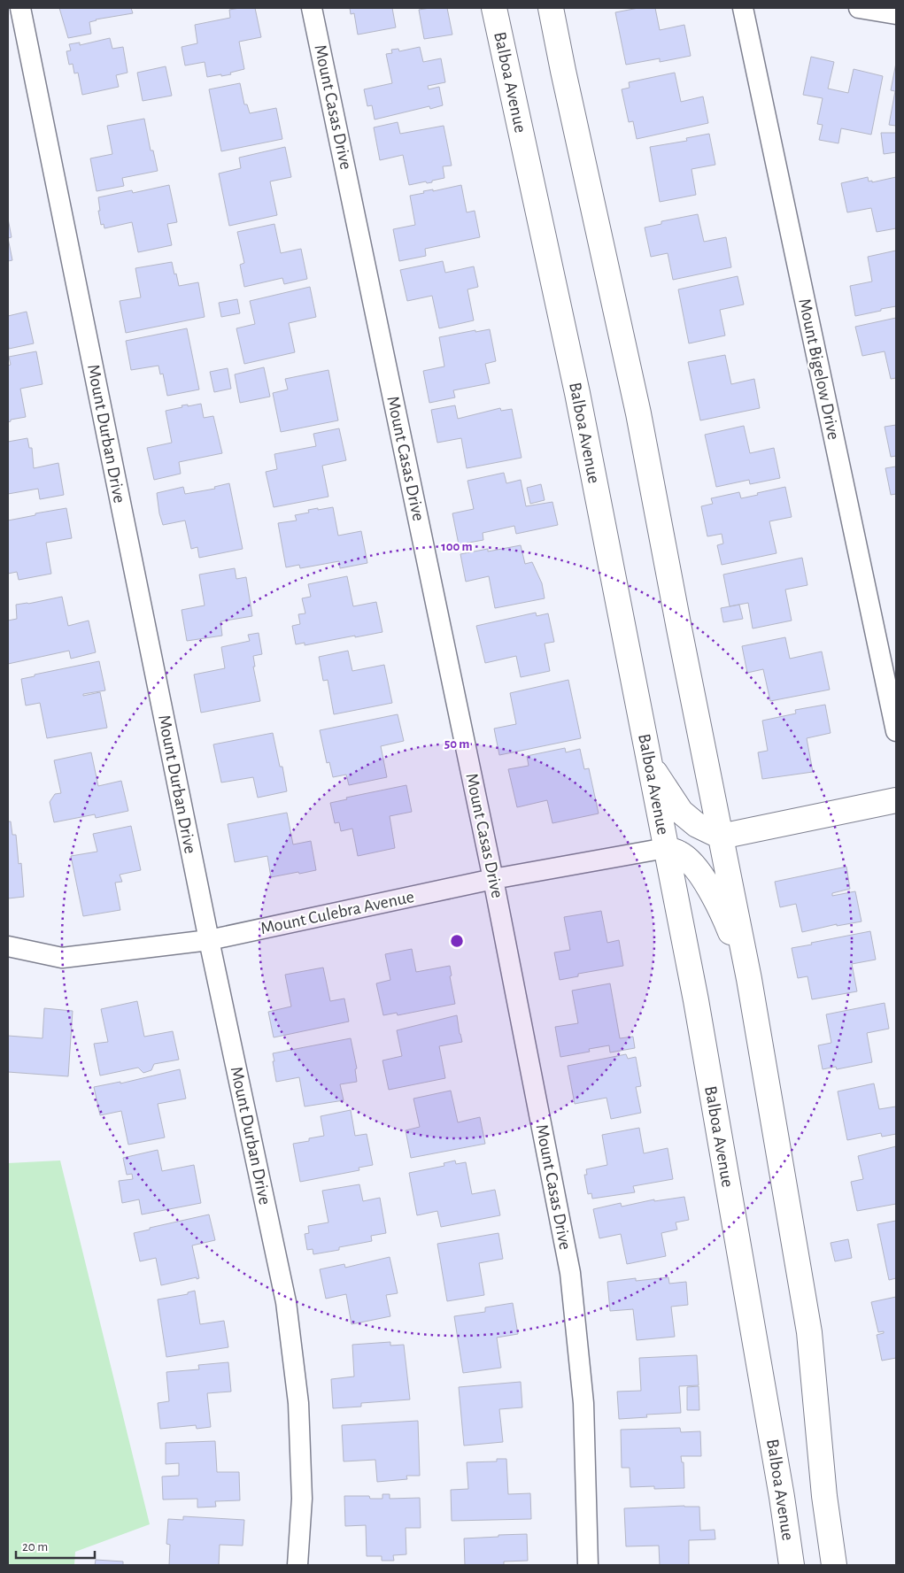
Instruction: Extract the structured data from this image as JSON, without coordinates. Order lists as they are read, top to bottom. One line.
{"streets":{"main road":["Balboa Avenue"],"street":["Mount Casas Drive","Mount Bigelow Drive","Mount Durban Drive","Mount Culebra Avenue"]},"crossings":[["Balboa Avenue","Mount Culebra Avenue"],["Mount Casas Drive","Mount Culebra Avenue"],["Mount Durban Drive","Mount Culebra Avenue"]],"scale_bar":"20 m","rings":["100 m","50 m"]}
